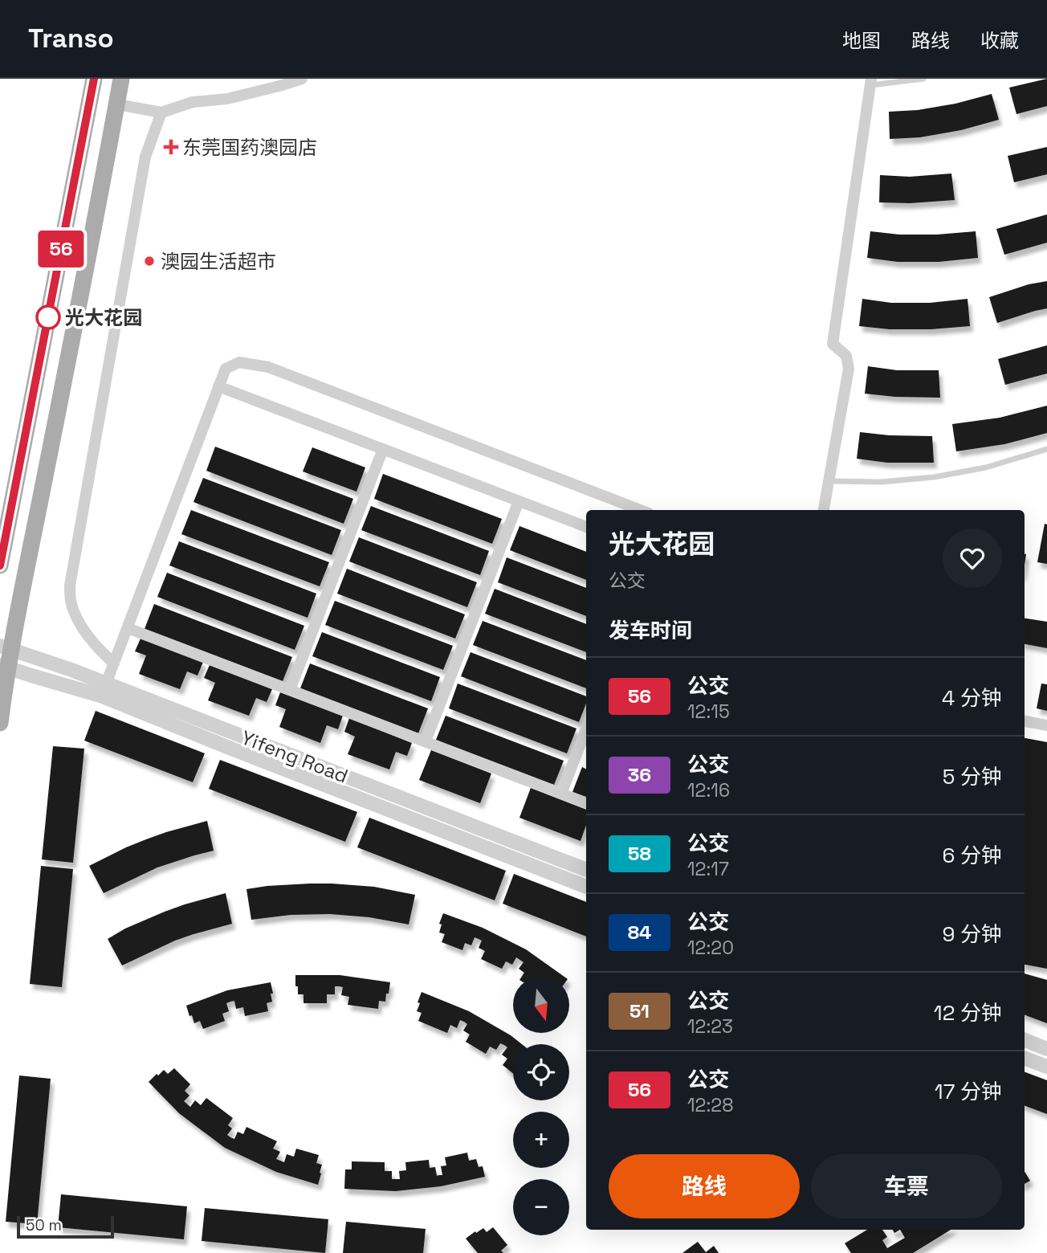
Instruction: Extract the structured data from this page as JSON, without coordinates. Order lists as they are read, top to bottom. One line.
{"streets":{"street":["Yifeng Road"]},"places":{"health":["东莞国药澳园店"],"other":["澳园生活超市","光大花园"]},"lines":["bus line 56"],"scale_bar":"50 m","north":"bottom","page":{"header":"Transo","nav":["地图","路线","收藏"],"on_map":"56","heading":[["光大花园","公交"],"发车时间"],"list":[{"mark":"56","name":"公交","note":"12:15","value":"4 分钟"},{"mark":"36","name":"公交","note":"12:16","value":"5 分钟"},{"mark":"58","name":"公交","note":"12:17","value":"6 分钟"},{"mark":"84","name":"公交","note":"12:20","value":"9 分钟"},{"mark":"51","name":"公交","note":"12:23","value":"12 分钟"},{"mark":"56","name":"公交","note":"12:28","value":"17 分钟"}],"map_buttons":["+","−"],"buttons":["路线","车票"],"scale":"50 m"}}
